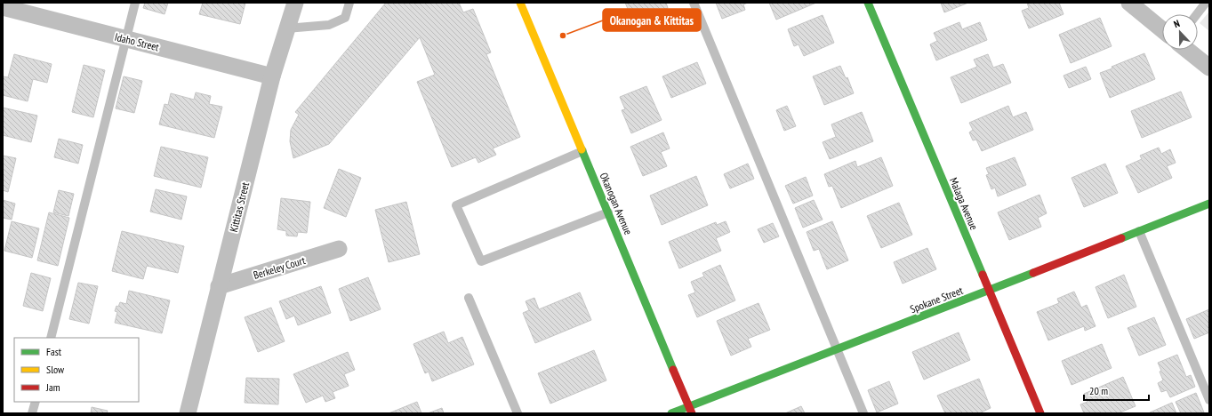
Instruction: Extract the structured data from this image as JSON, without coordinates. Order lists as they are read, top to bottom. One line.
{"streets":{"street":["Idaho Street","Okanogan Avenue","Malaga Avenue","Kittitas Street","Berkeley Court","Spokane Street"]},"crossings":[["Idaho Street","Kittitas Street"],["Okanogan Avenue","Spokane Street"],["Malaga Avenue","Spokane Street"],["Kittitas Street","Berkeley Court"]],"places":["Okanogan & Kittitas"],"legend":["Fast","Slow","Jam"],"scale_bar":"20 m","north":"top"}
